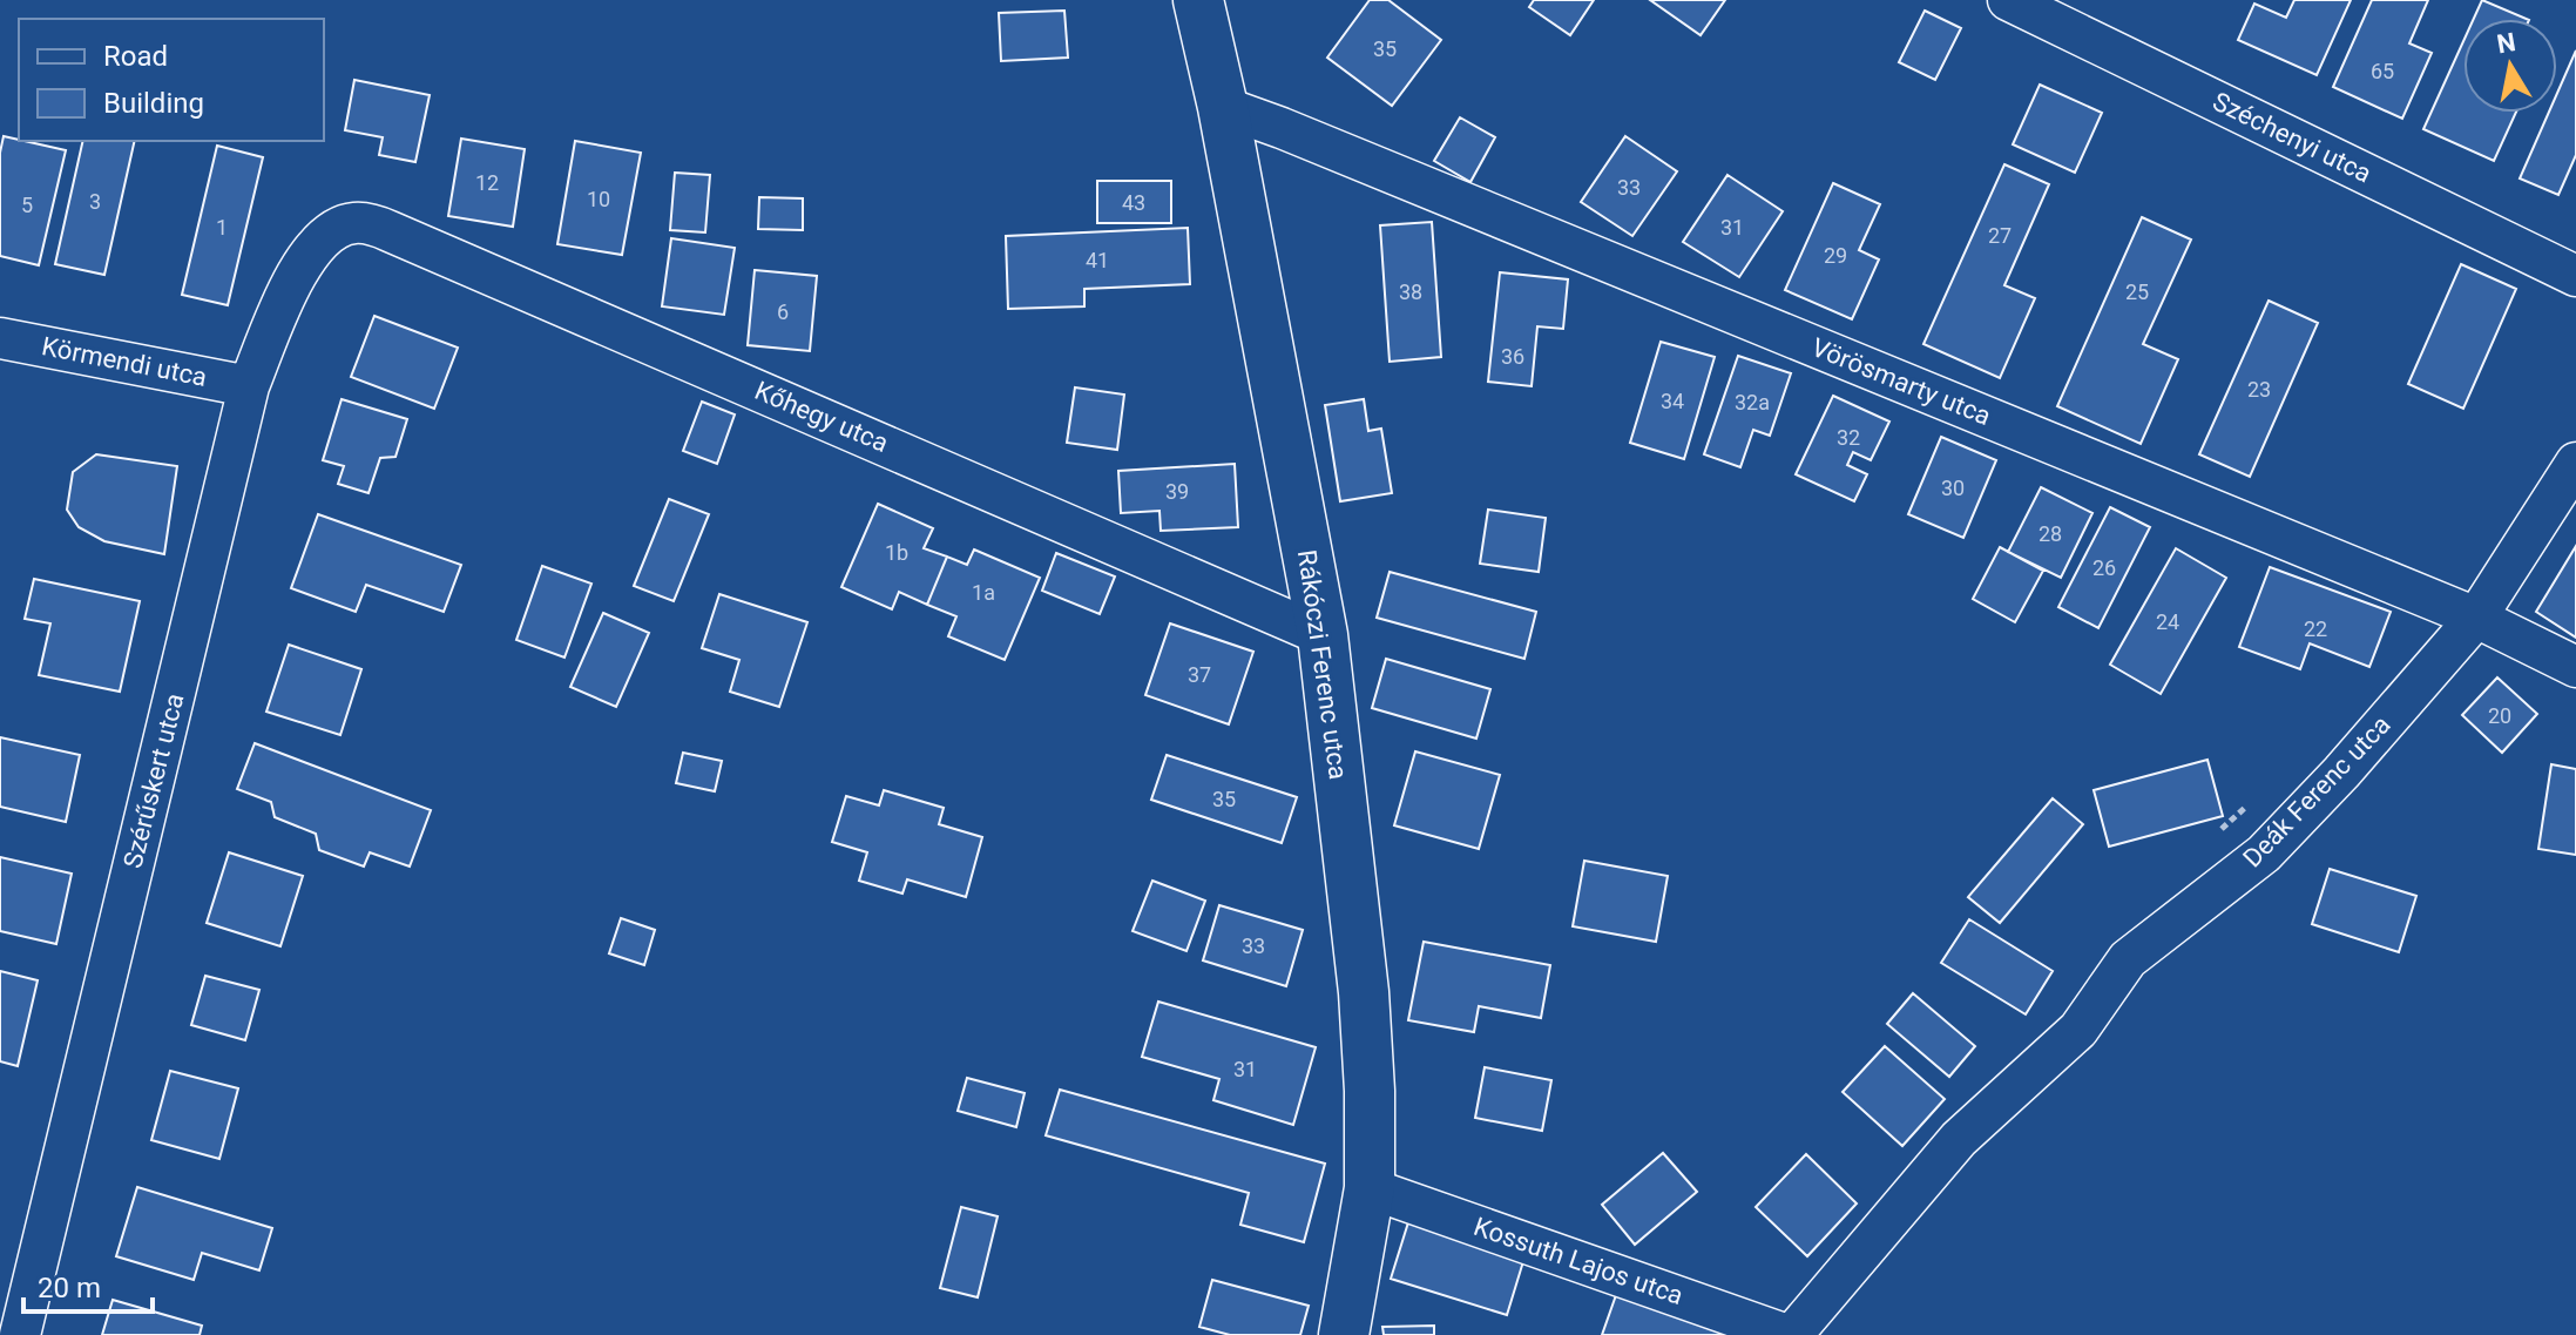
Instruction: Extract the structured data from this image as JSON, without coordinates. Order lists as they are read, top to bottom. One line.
{"streets":{"street":["Széchenyi utca","Körmendi utca","Vörösmarty utca","Kőhegy utca","Rákóczi Ferenc utca","Szérűskert utca","Deák Ferenc utca","Kossuth Lajos utca"]},"crossings":[["Körmendi utca","Szérűskert utca"],["Vörösmarty utca","Rákóczi Ferenc utca"],["Vörösmarty utca","Deák Ferenc utca"],["Kőhegy utca","Rákóczi Ferenc utca"],["Kőhegy utca","Szérűskert utca"],["Rákóczi Ferenc utca","Kossuth Lajos utca"],["Deák Ferenc utca","Kossuth Lajos utca"]],"house_numbers":["35","65","12","33","10","3","43","5","1","31","27","29","41","38","25","6","36","23","34","32a","32","30","39","28","1b","26","1a","24","22","37","20","35","33","31"],"legend":["Road","Building"],"scale_bar":"20 m","north":"top"}
